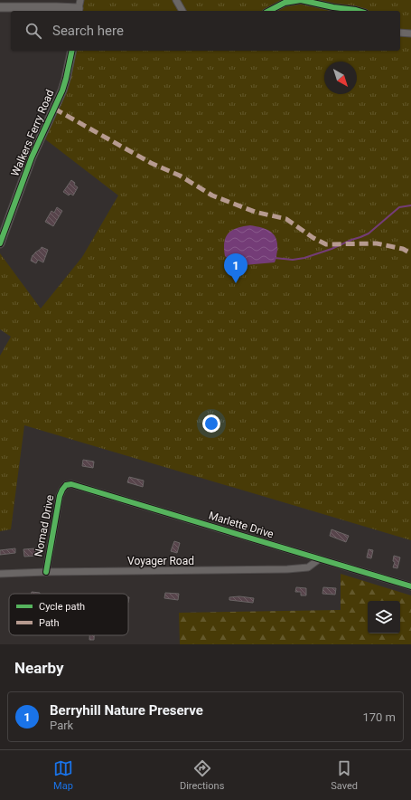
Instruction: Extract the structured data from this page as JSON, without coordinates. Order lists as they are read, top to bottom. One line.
{"streets":{"street":["Walkers Ferry Road","Marlette Drive","Nomad Drive","Voyager Road"]},"crossings":[["Marlette Drive","Nomad Drive"],["Marlette Drive","Voyager Road"],["Nomad Drive","Voyager Road"]],"legend":["Cycle path","Path"],"north":"bottom right","page":{"search":"Search here","pins":"1","heading":"Nearby","list":[{"mark":"1","name":"Berryhill Nature Preserve","note":"Park","value":"170 m"}],"nav":["Map","Directions","Saved"]}}
